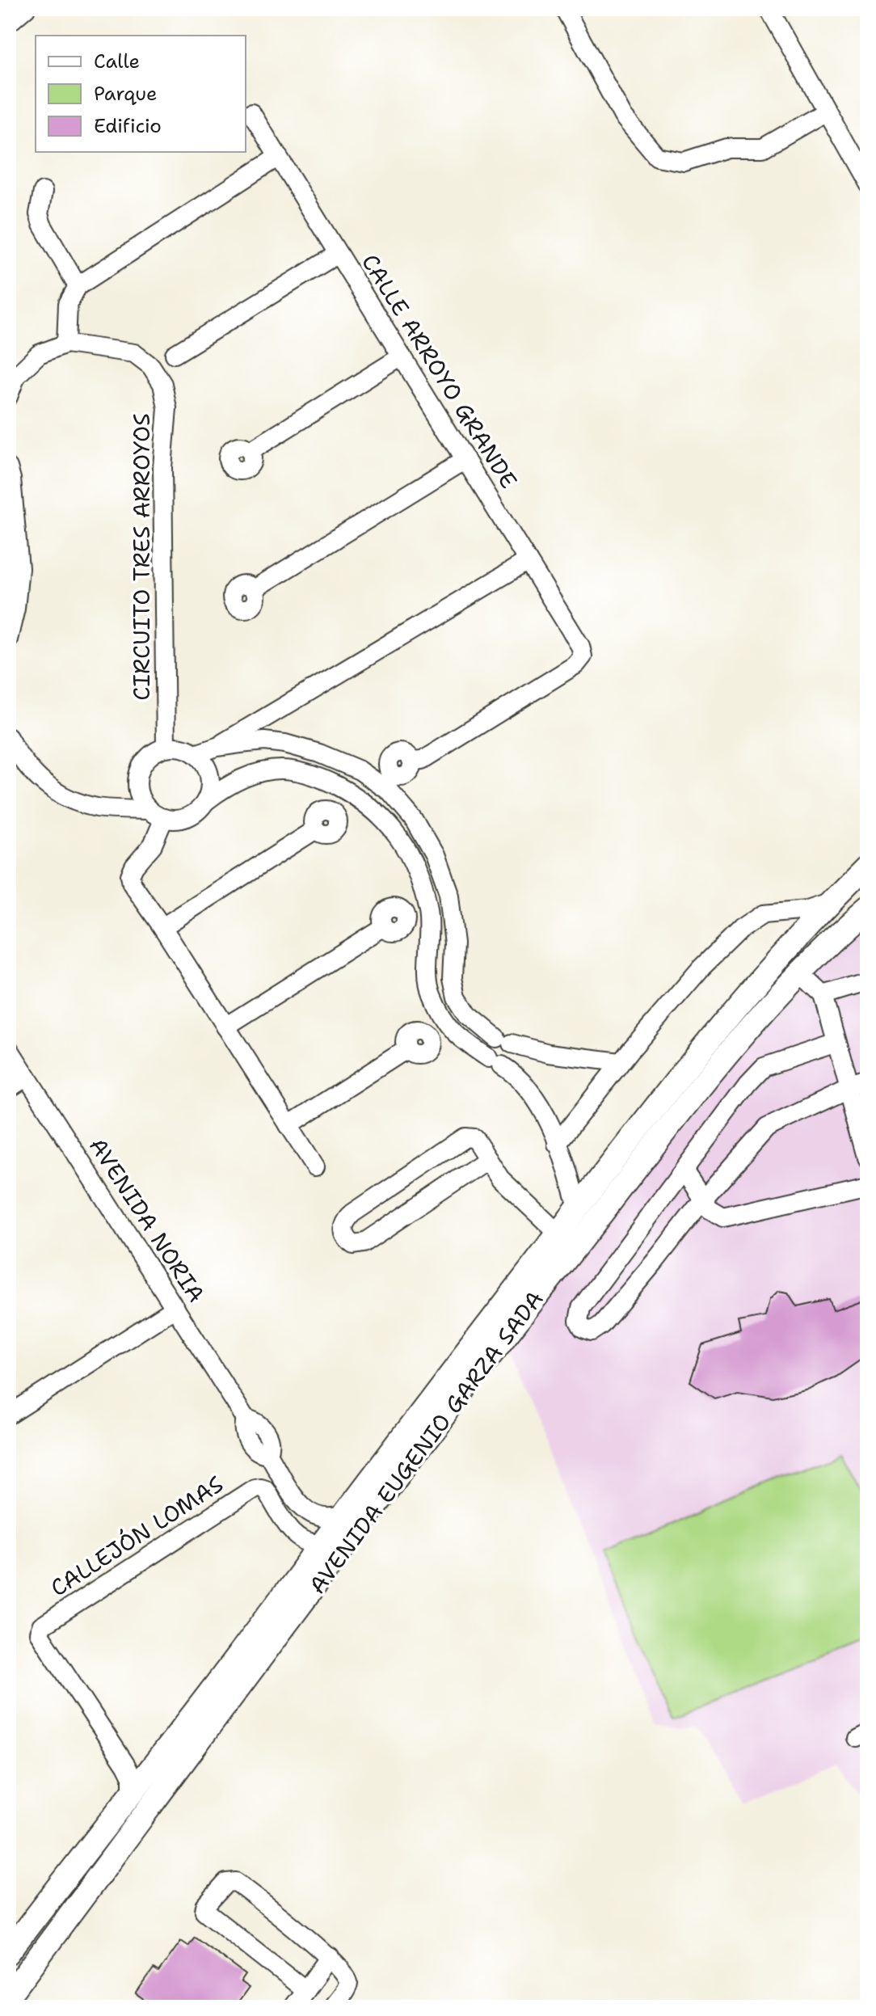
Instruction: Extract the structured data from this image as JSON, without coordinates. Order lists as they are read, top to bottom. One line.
{"streets":{"main road":["AVENIDA EUGENIO GARZA SADA"],"street":["CALLE ARROYO GRANDE","CIRCUITO TRES ARROYOS","AVENIDA NORIA","CALLEJÓN LOMAS"]},"crossings":[["AVENIDA NORIA","AVENIDA EUGENIO GARZA SADA"],["AVENIDA EUGENIO GARZA SADA","CALLEJÓN LOMAS"]],"legend":["Calle","Parque","Edificio"]}
